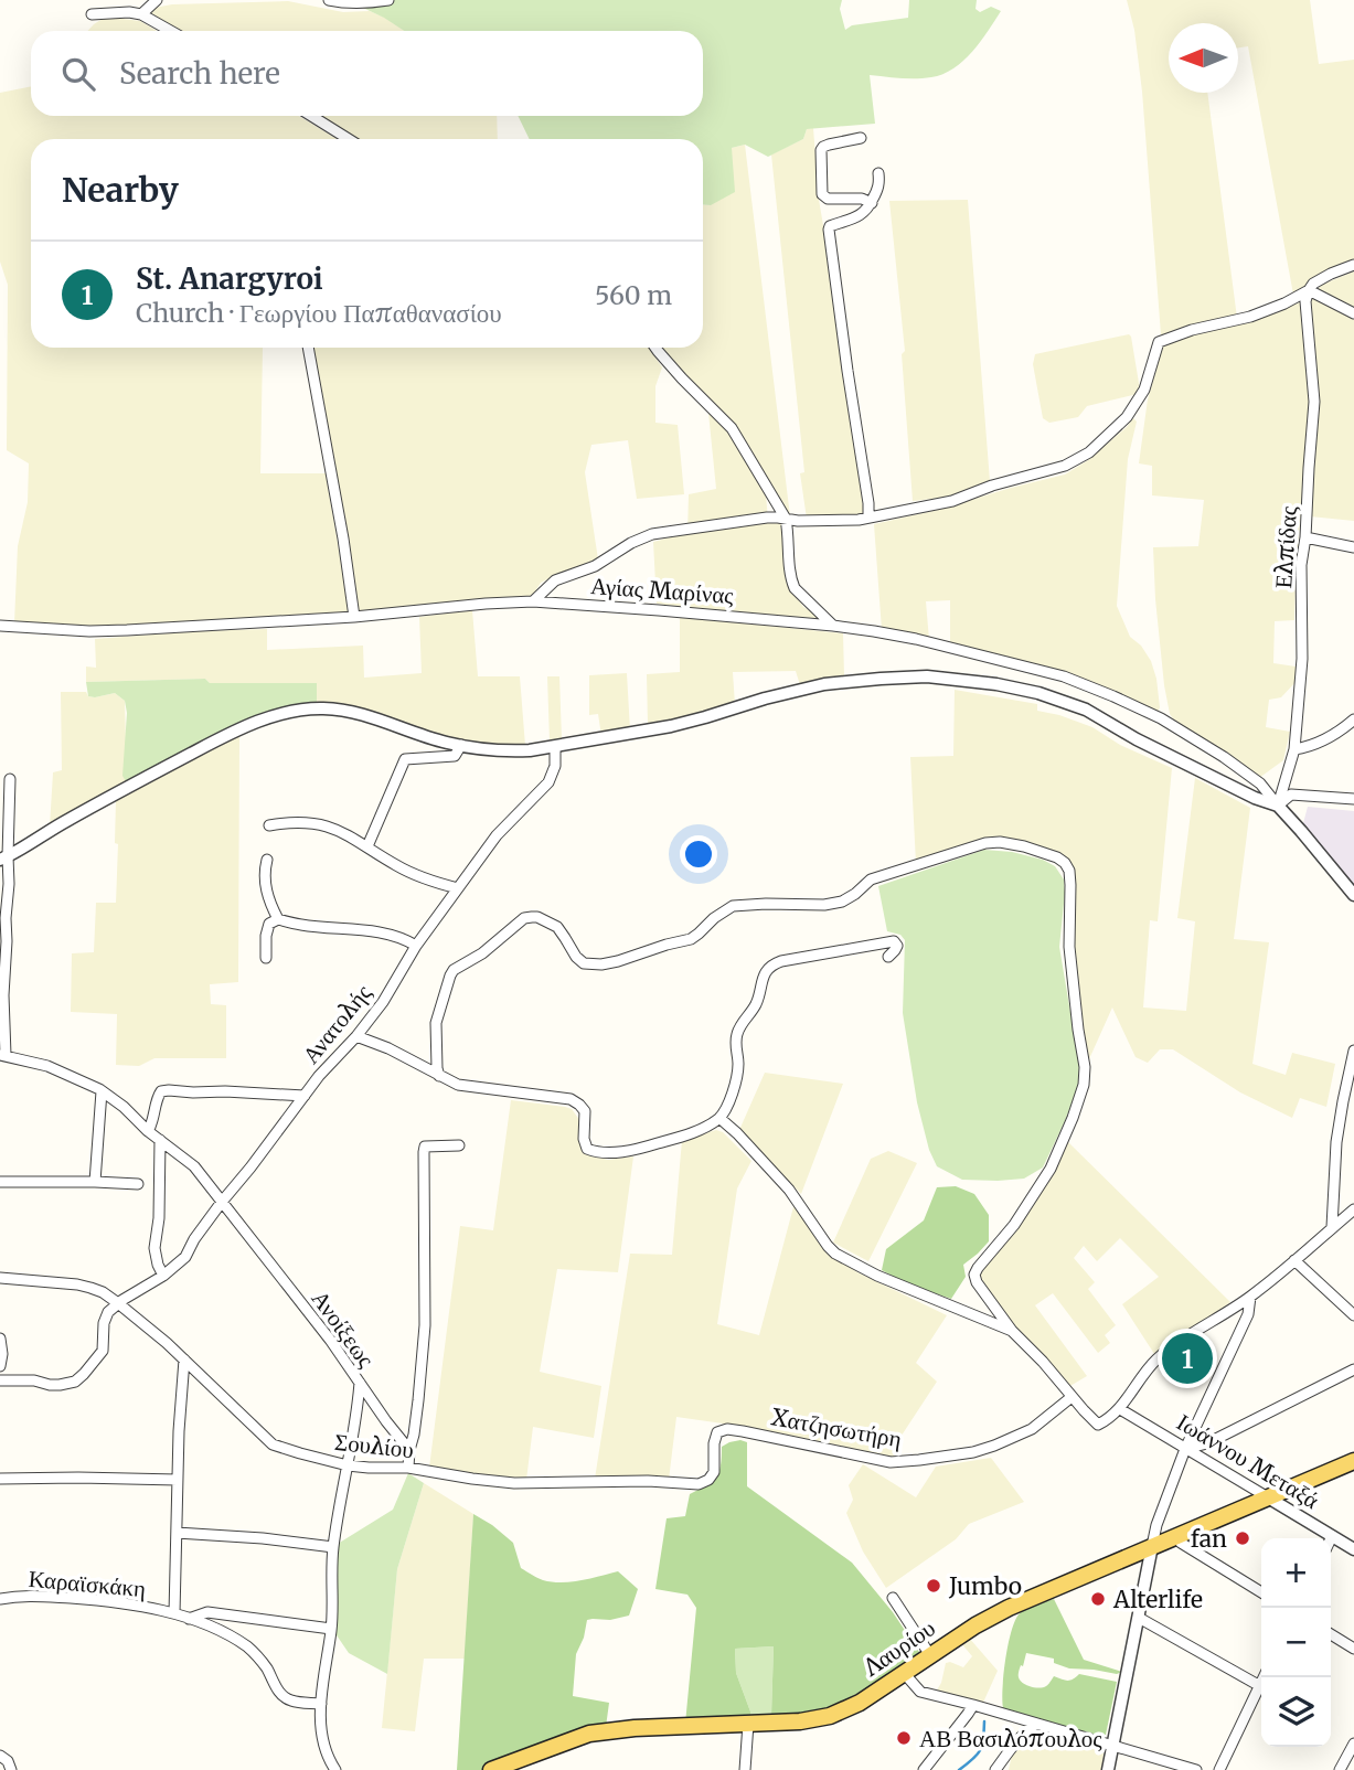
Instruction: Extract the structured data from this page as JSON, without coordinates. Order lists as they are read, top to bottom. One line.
{"streets":{"main road":["Λαυρίου"],"street":["Ελπίδας","Αγίας Μαρίνας","Ανατολής","Ανοίξεως","Χατζησωτήρη","Σουλίου","Ιωάννου Μεταξά","Καραϊσκάκη"]},"crossings":[["Ελπίδας","Αγίας Μαρίνας"],["Ανατολής","Ανοίξεως"],["Ανατολής","Σουλίου"],["Ανοίξεως","Σουλίου"],["Ανοίξεως","Καραϊσκάκη"],["Χατζησωτήρη","Σουλίου"],["Ιωάννου Μεταξά","Λαυρίου"]],"places":["fan","Jumbo","Alterlife","ΑΒ Βασιλόπουλος"],"north":"left","page":{"search":"Search here","heading":"Nearby","list":[{"mark":"1","name":"St. Anargyroi","note":"Church · Γεωργίου Παπαθανασίου","value":"560 m"}],"pins":"1","map_buttons":["+","−"]}}
